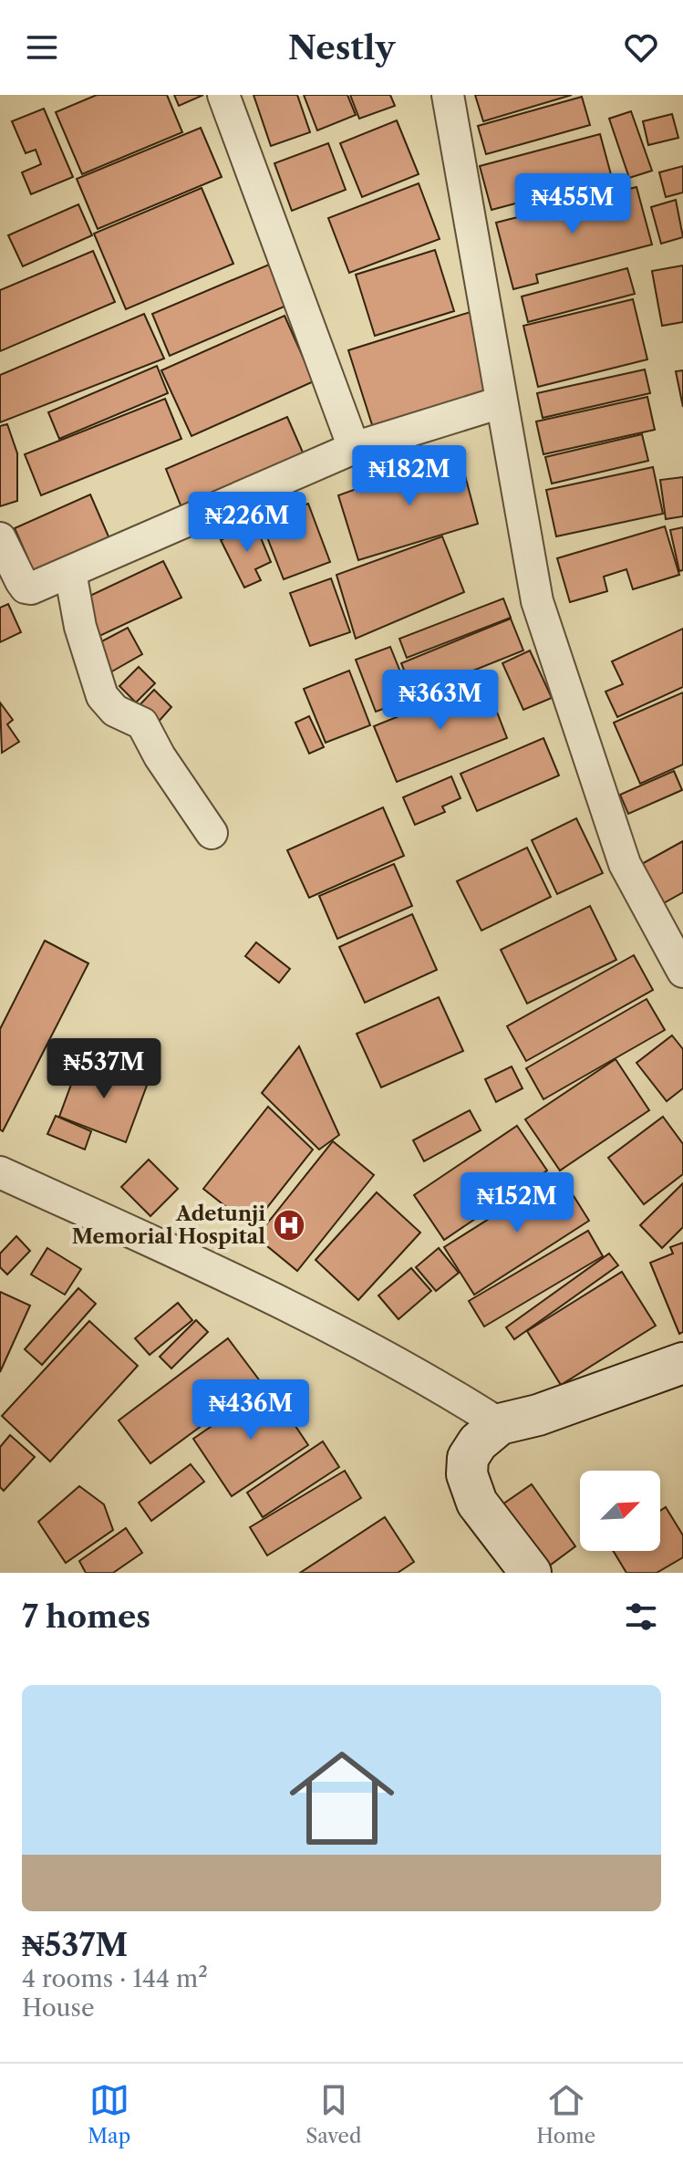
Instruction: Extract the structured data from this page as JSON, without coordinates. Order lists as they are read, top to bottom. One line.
{"places":{"hospital":["Adetunji Memorial Hospital"]},"north":"top right","page":{"header":"Nestly","price":["₦455M","₦182M","₦226M","₦363M","₦537M","₦152M","₦436M"],"heading":"7 homes","list":[{"name":"₦537M","note":"4 rooms · 144 m² · House"}],"tabs":["Map","Saved","Home"]}}
